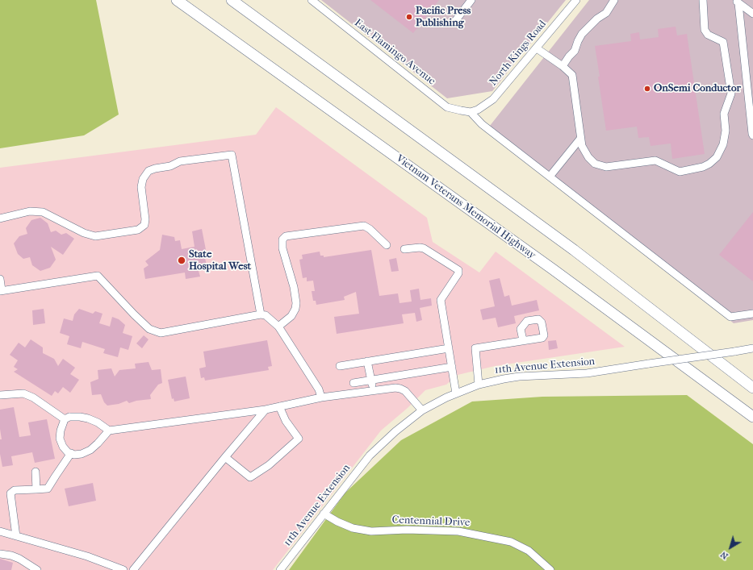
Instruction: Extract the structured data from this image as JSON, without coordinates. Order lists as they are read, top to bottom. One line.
{"streets":{"highway":["Vietnam Veterans Memorial Highway"],"street":["East Flamingo Avenue","North Kings Road","11th Avenue Extension","Centennial Drive"]},"crossings":[["East Flamingo Avenue","North Kings Road"],["11th Avenue Extension","Centennial Drive"]],"places":["Pacific Press Publishing","OnSemi Conductor","State Hospital West"],"north":"bottom left"}
